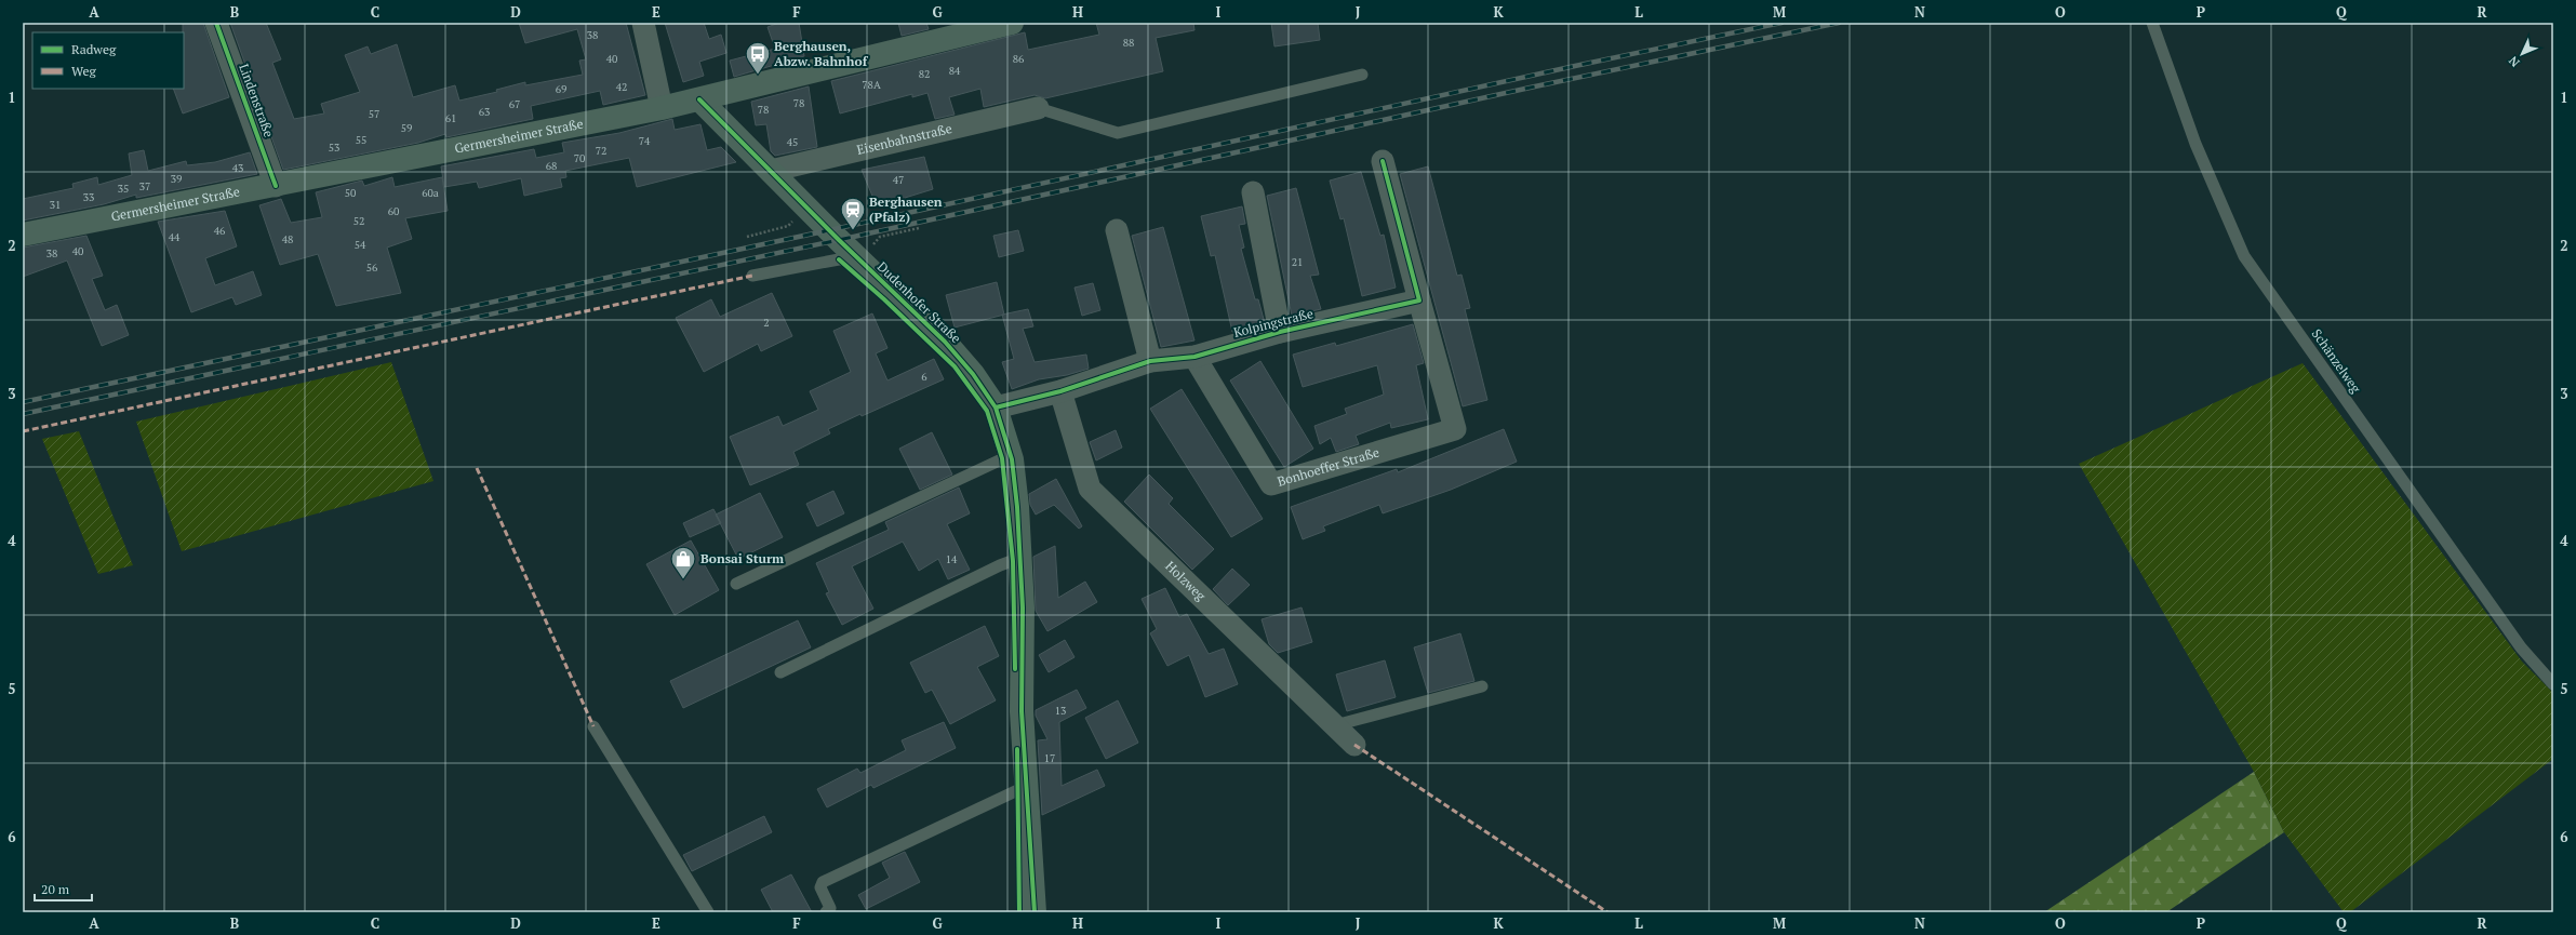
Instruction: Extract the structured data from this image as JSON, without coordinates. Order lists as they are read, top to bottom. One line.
{"streets":{"main road":["Germersheimer Straße","Dudenhofer Straße"],"street":["Lindenstraße","Eisenbahnstraße","Kolpingstraße","Bonhoeffer Straße","Holzweg"],"lane":["Schänzelweg"]},"crossings":[["Lindenstraße","Germersheimer Straße"],["Germersheimer Straße","Dudenhofer Straße"],["Eisenbahnstraße","Dudenhofer Straße"],["Dudenhofer Straße","Kolpingstraße"],["Kolpingstraße","Bonhoeffer Straße"],["Kolpingstraße","Holzweg"]],"places":{"bus stop":["Berghausen, Abzw. Bahnhof"],"station":["Berghausen (Pfalz)"],"shop":["Bonsai Sturm"]},"house_numbers":["38","88","40","86","84","82","78A","42","69","78","67","78","63","57","61","59","55","74","45","53","72","70","68","43","39","47","37","35","50","60a","33","31","60","52","46","44","48","54","40","38","21","56","2","6","14","13","17"],"legend":["Radweg","Weg"],"scale_bar":"20 m","north":"bottom left","grid":{"columns":["A","B","C","D","E","F","G","H","I","J","K","L","M","N","O","P","Q","R"],"rows":["1","2","3","4","5","6"]}}
